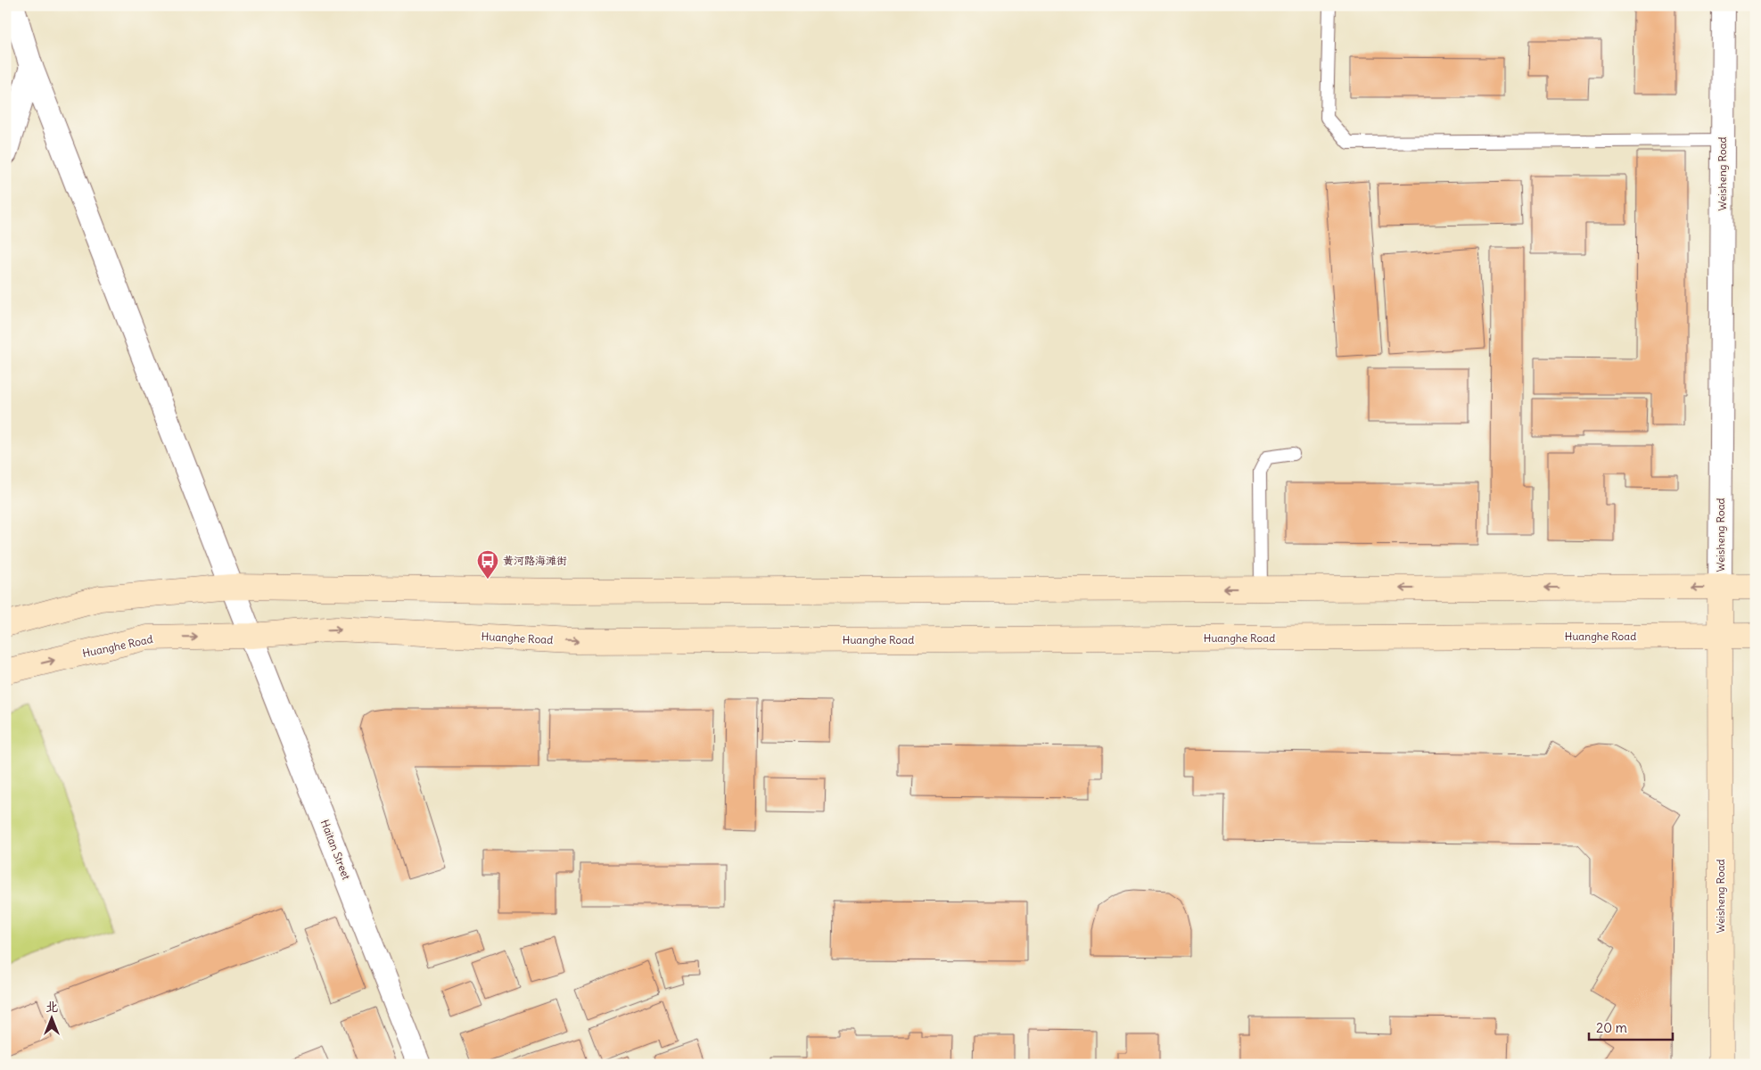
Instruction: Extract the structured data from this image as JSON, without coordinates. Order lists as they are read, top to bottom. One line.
{"streets":{"main road":["Weisheng Road","Huanghe Road"],"street":["Haitan Street"]},"crossings":[["Weisheng Road","Huanghe Road"],["Huanghe Road","Haitan Street"]],"places":{"bus stop":["黄河路海滩街"]},"scale_bar":"20 m","north":"top"}
